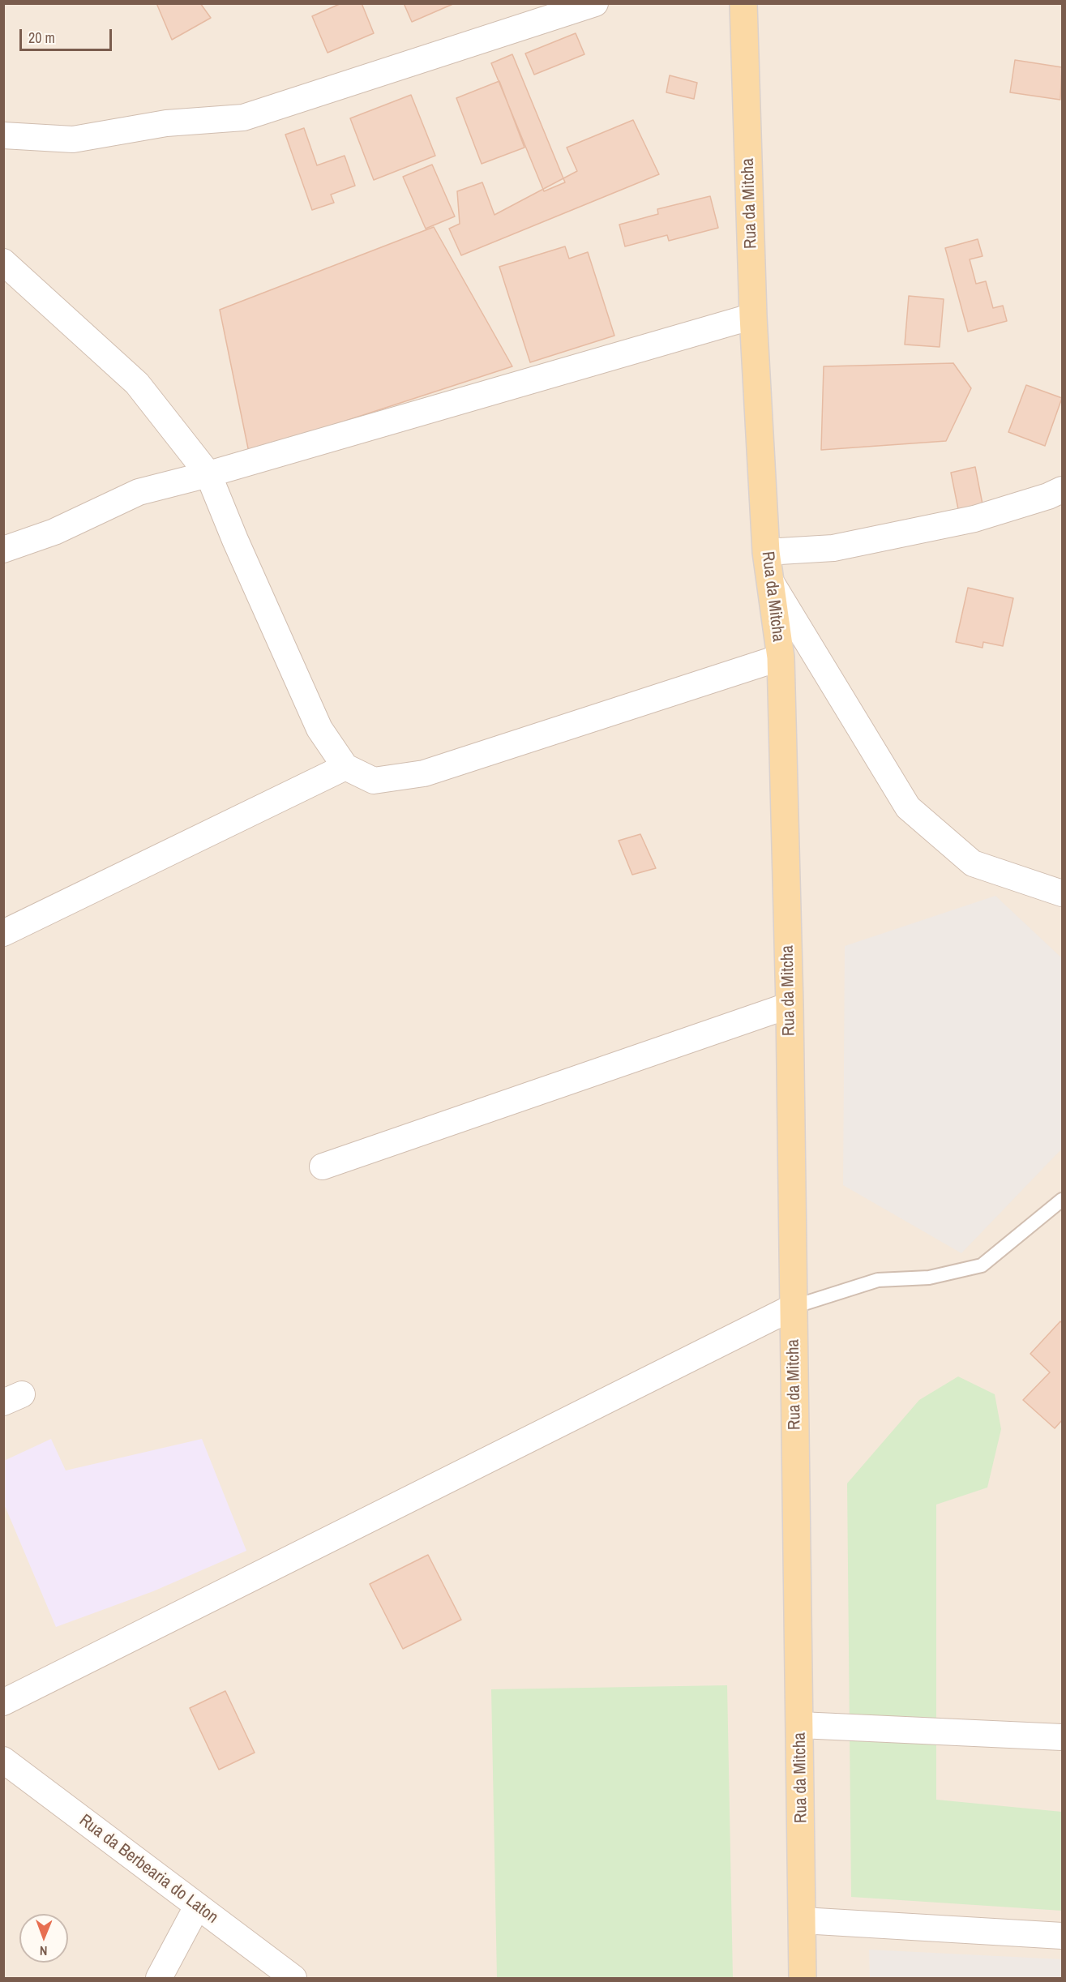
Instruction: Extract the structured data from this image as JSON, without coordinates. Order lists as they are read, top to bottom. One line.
{"streets":{"main road":["Rua da Mitcha"],"street":["Rua da Berbearia do Laton"]},"scale_bar":"20 m","north":"bottom"}
